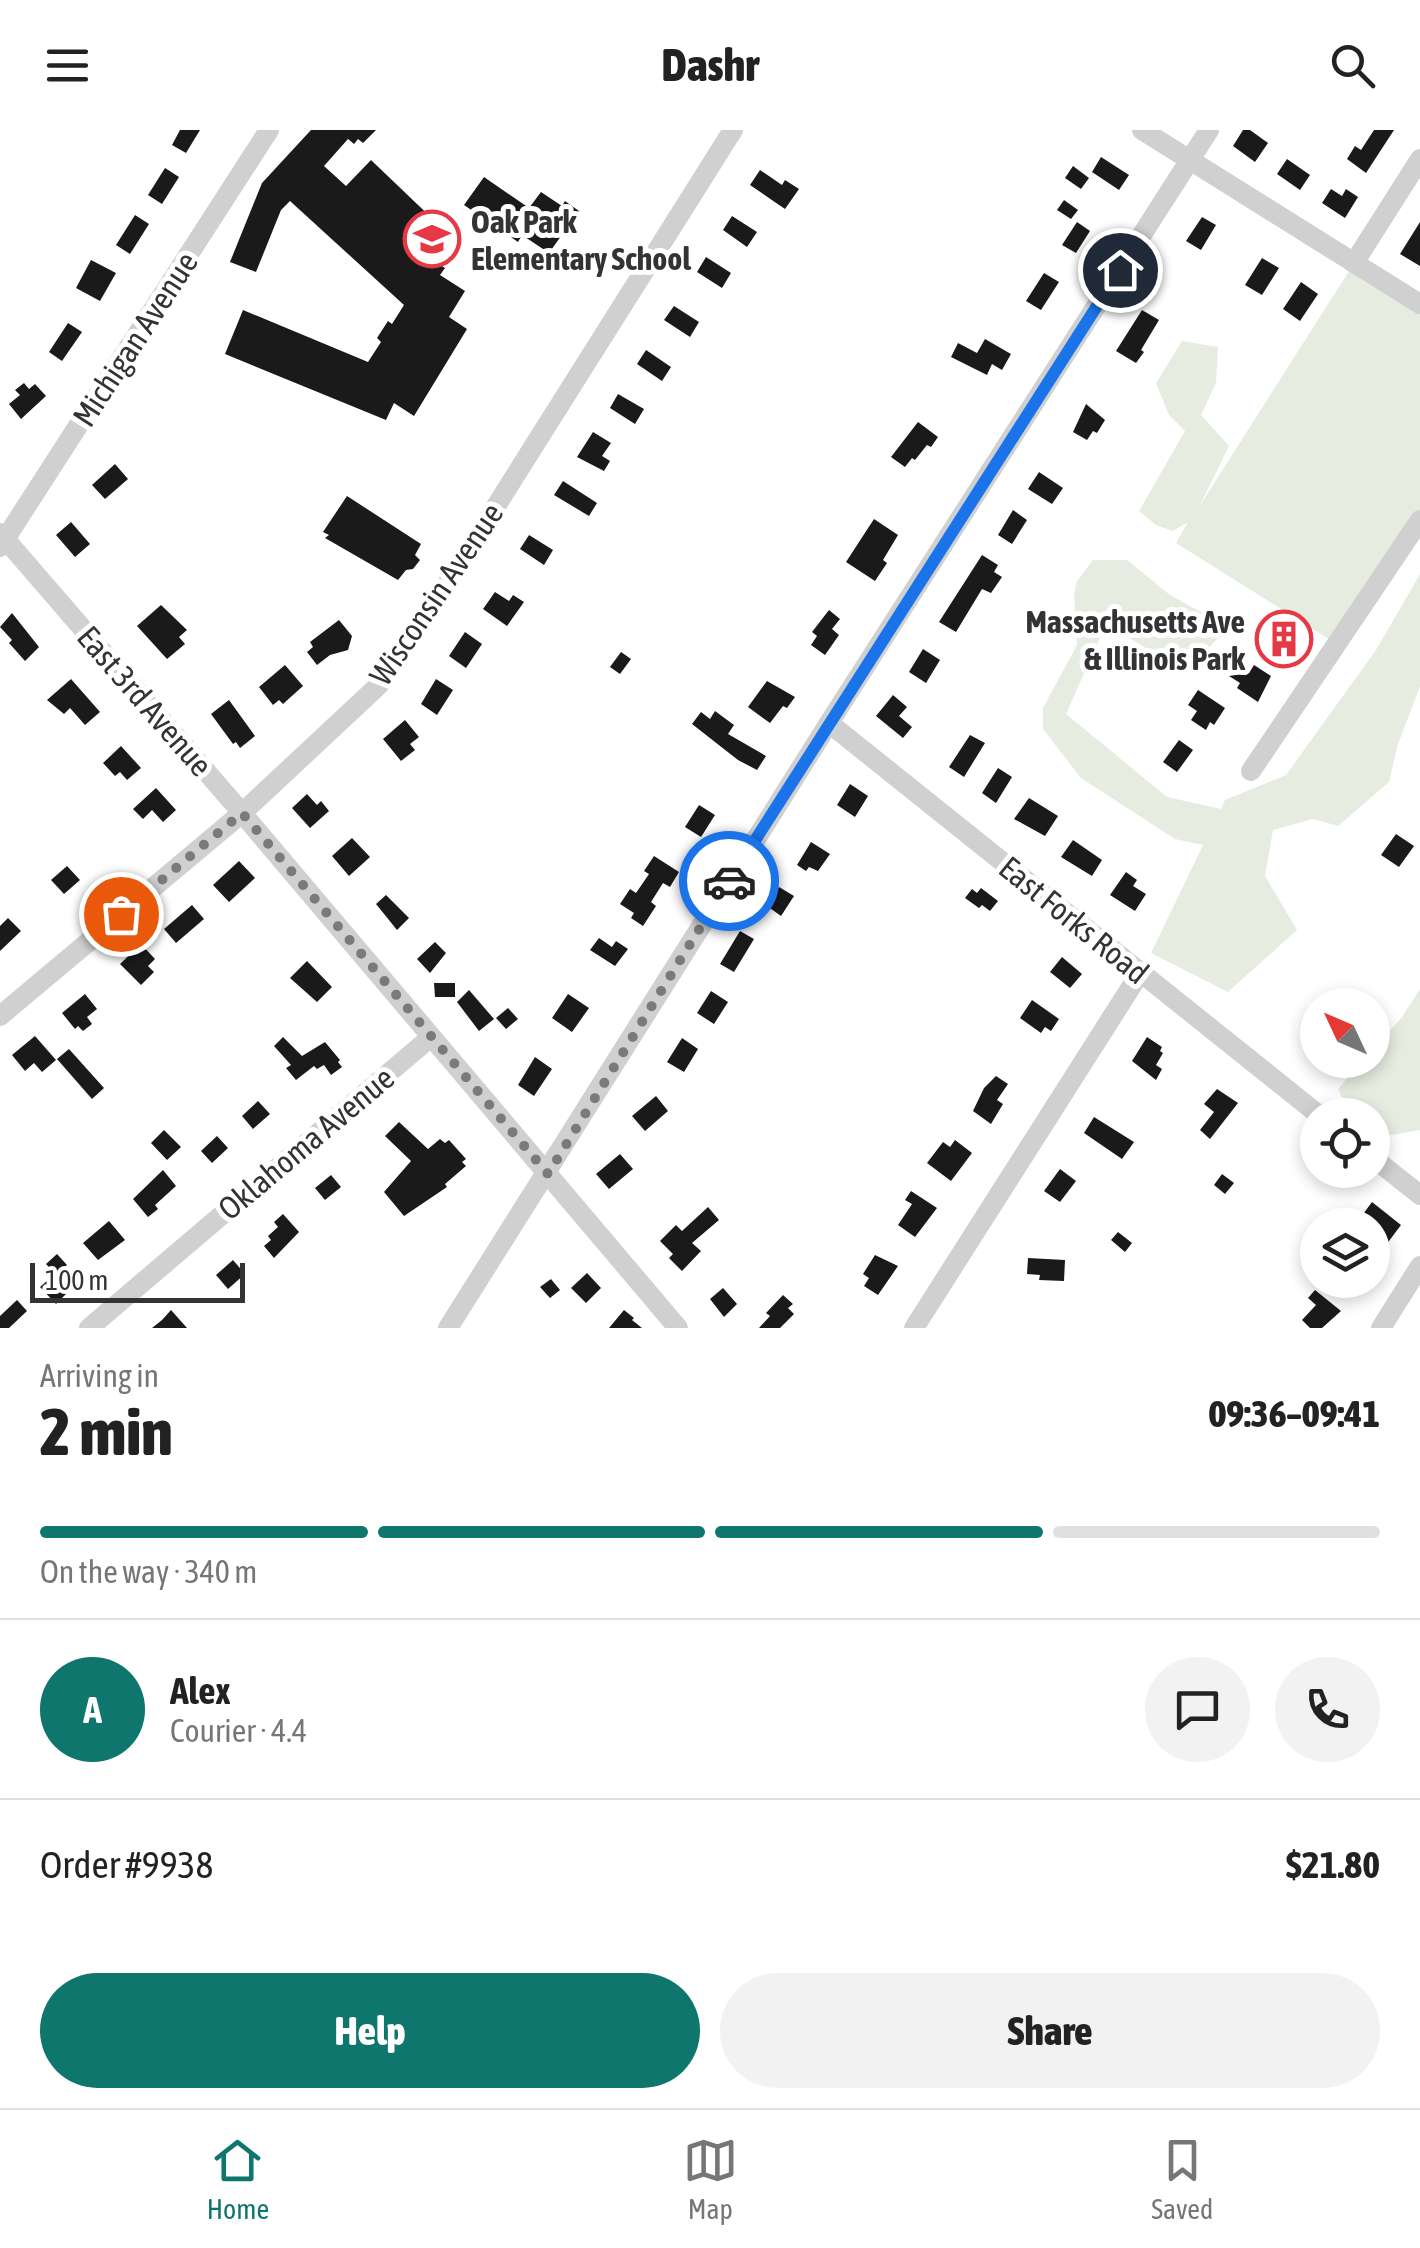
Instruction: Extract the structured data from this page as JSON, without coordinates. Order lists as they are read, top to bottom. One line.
{"streets":{"street":["Michigan Avenue","Wisconsin Avenue","East 3rd Avenue","East Forks Road","Oklahoma Avenue"]},"crossings":[["Michigan Avenue","East 3rd Avenue"],["Wisconsin Avenue","East 3rd Avenue"],["East 3rd Avenue","Oklahoma Avenue"]],"places":{"school or university":["Oak Park Elementary School"],"building":["Massachusetts Ave & Illinois Park"]},"scale_bar":"100 m","north":"top left","page":{"header":"Dashr","scale":"100 m","heading":["2 min","Arriving in","09:36–09:41"],"panel":["Alex","Courier · 4.4","Order #9938","$21.80"],"bar":"On the way · 340 m","round":"A","buttons":["Help","Share"],"tabs":["Home","Map","Saved"]}}
